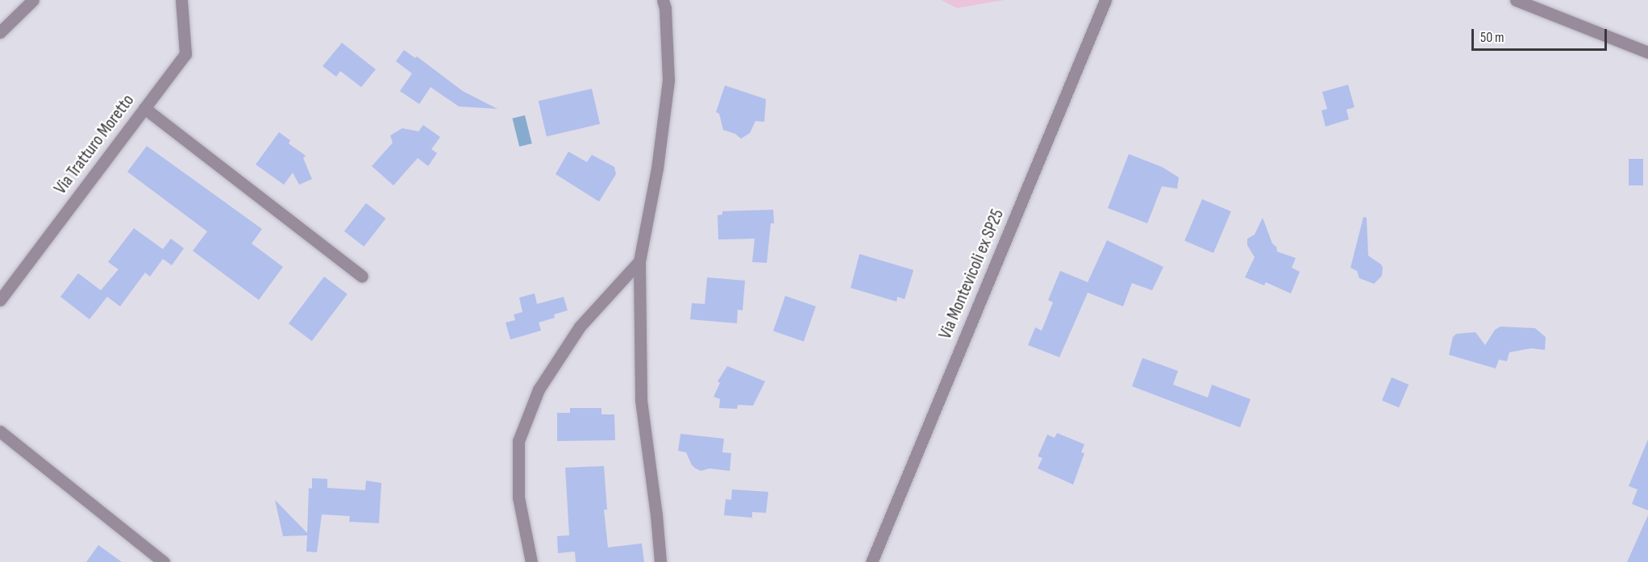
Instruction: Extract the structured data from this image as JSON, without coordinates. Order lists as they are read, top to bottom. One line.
{"streets":{"street":["Via Tratturo Moretto","Via Montevicoli ex SP25"]},"scale_bar":"50 m"}
